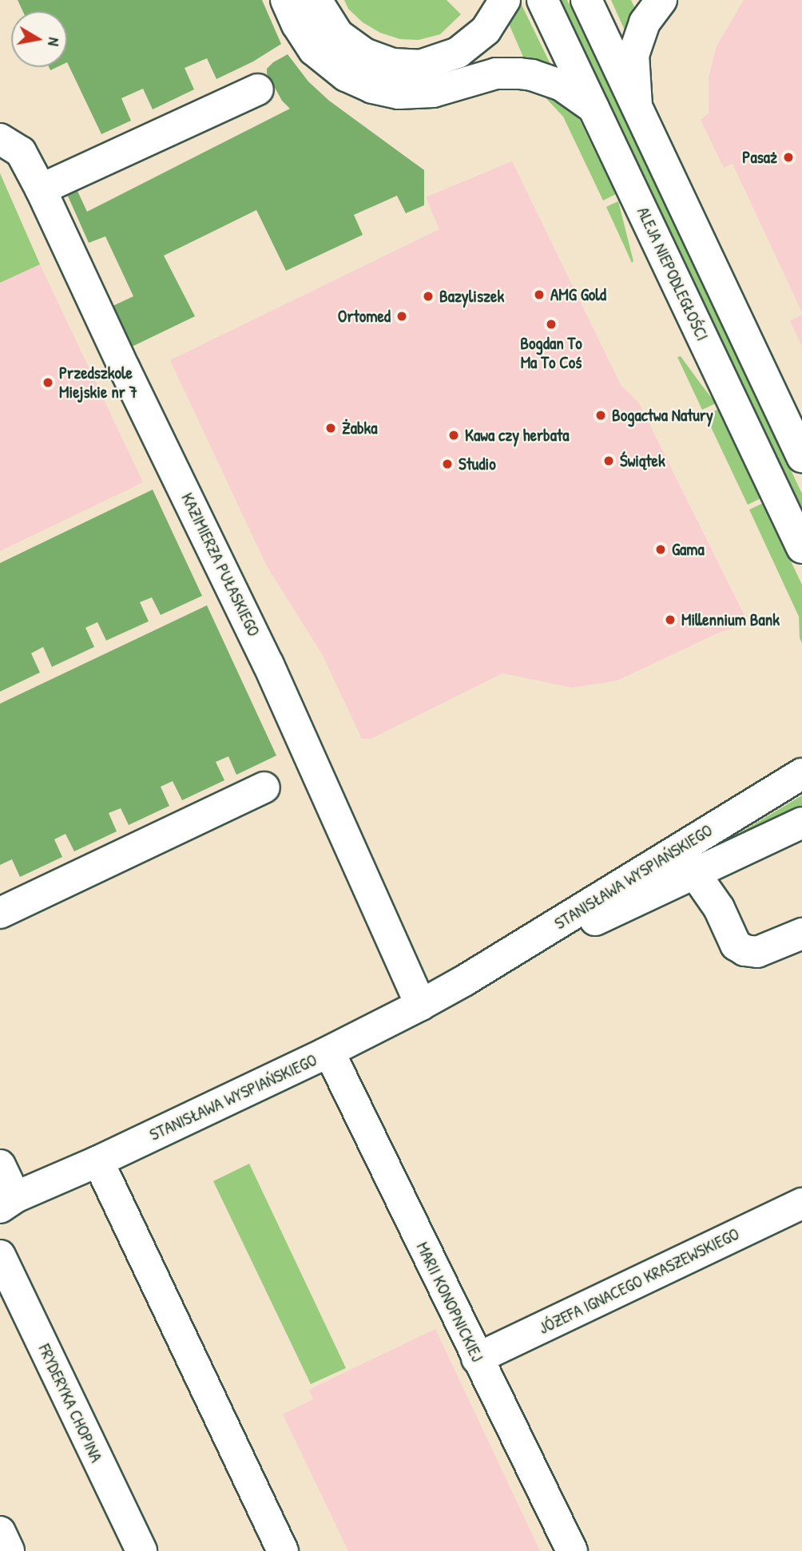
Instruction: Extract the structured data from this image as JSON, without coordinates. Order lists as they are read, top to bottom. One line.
{"streets":{"street":["ALEJA NIEPODLEGŁOŚCI","KAZIMIERZA PUŁASKIEGO","STANISŁAWA WYSPIAŃSKIEGO","JÓZEFA IGNACEGO KRASZEWSKIEGO","MARII KONOPNICKIEJ","FRYDERYKA CHOPINA"]},"crossings":[["KAZIMIERZA PUŁASKIEGO","STANISŁAWA WYSPIAŃSKIEGO"],["STANISŁAWA WYSPIAŃSKIEGO","MARII KONOPNICKIEJ"],["JÓZEFA IGNACEGO KRASZEWSKIEGO","MARII KONOPNICKIEJ"]],"places":["Pasaż","AMG Gold","Bazyliszek","Ortomed","Bogdan To Ma To Coś","Przedszkole Miejskie nr 7","Bogactwa Natury","Żabka","Kawa czy herbata","Świątek","Studio","Gama","Millennium Bank"],"north":"right"}
